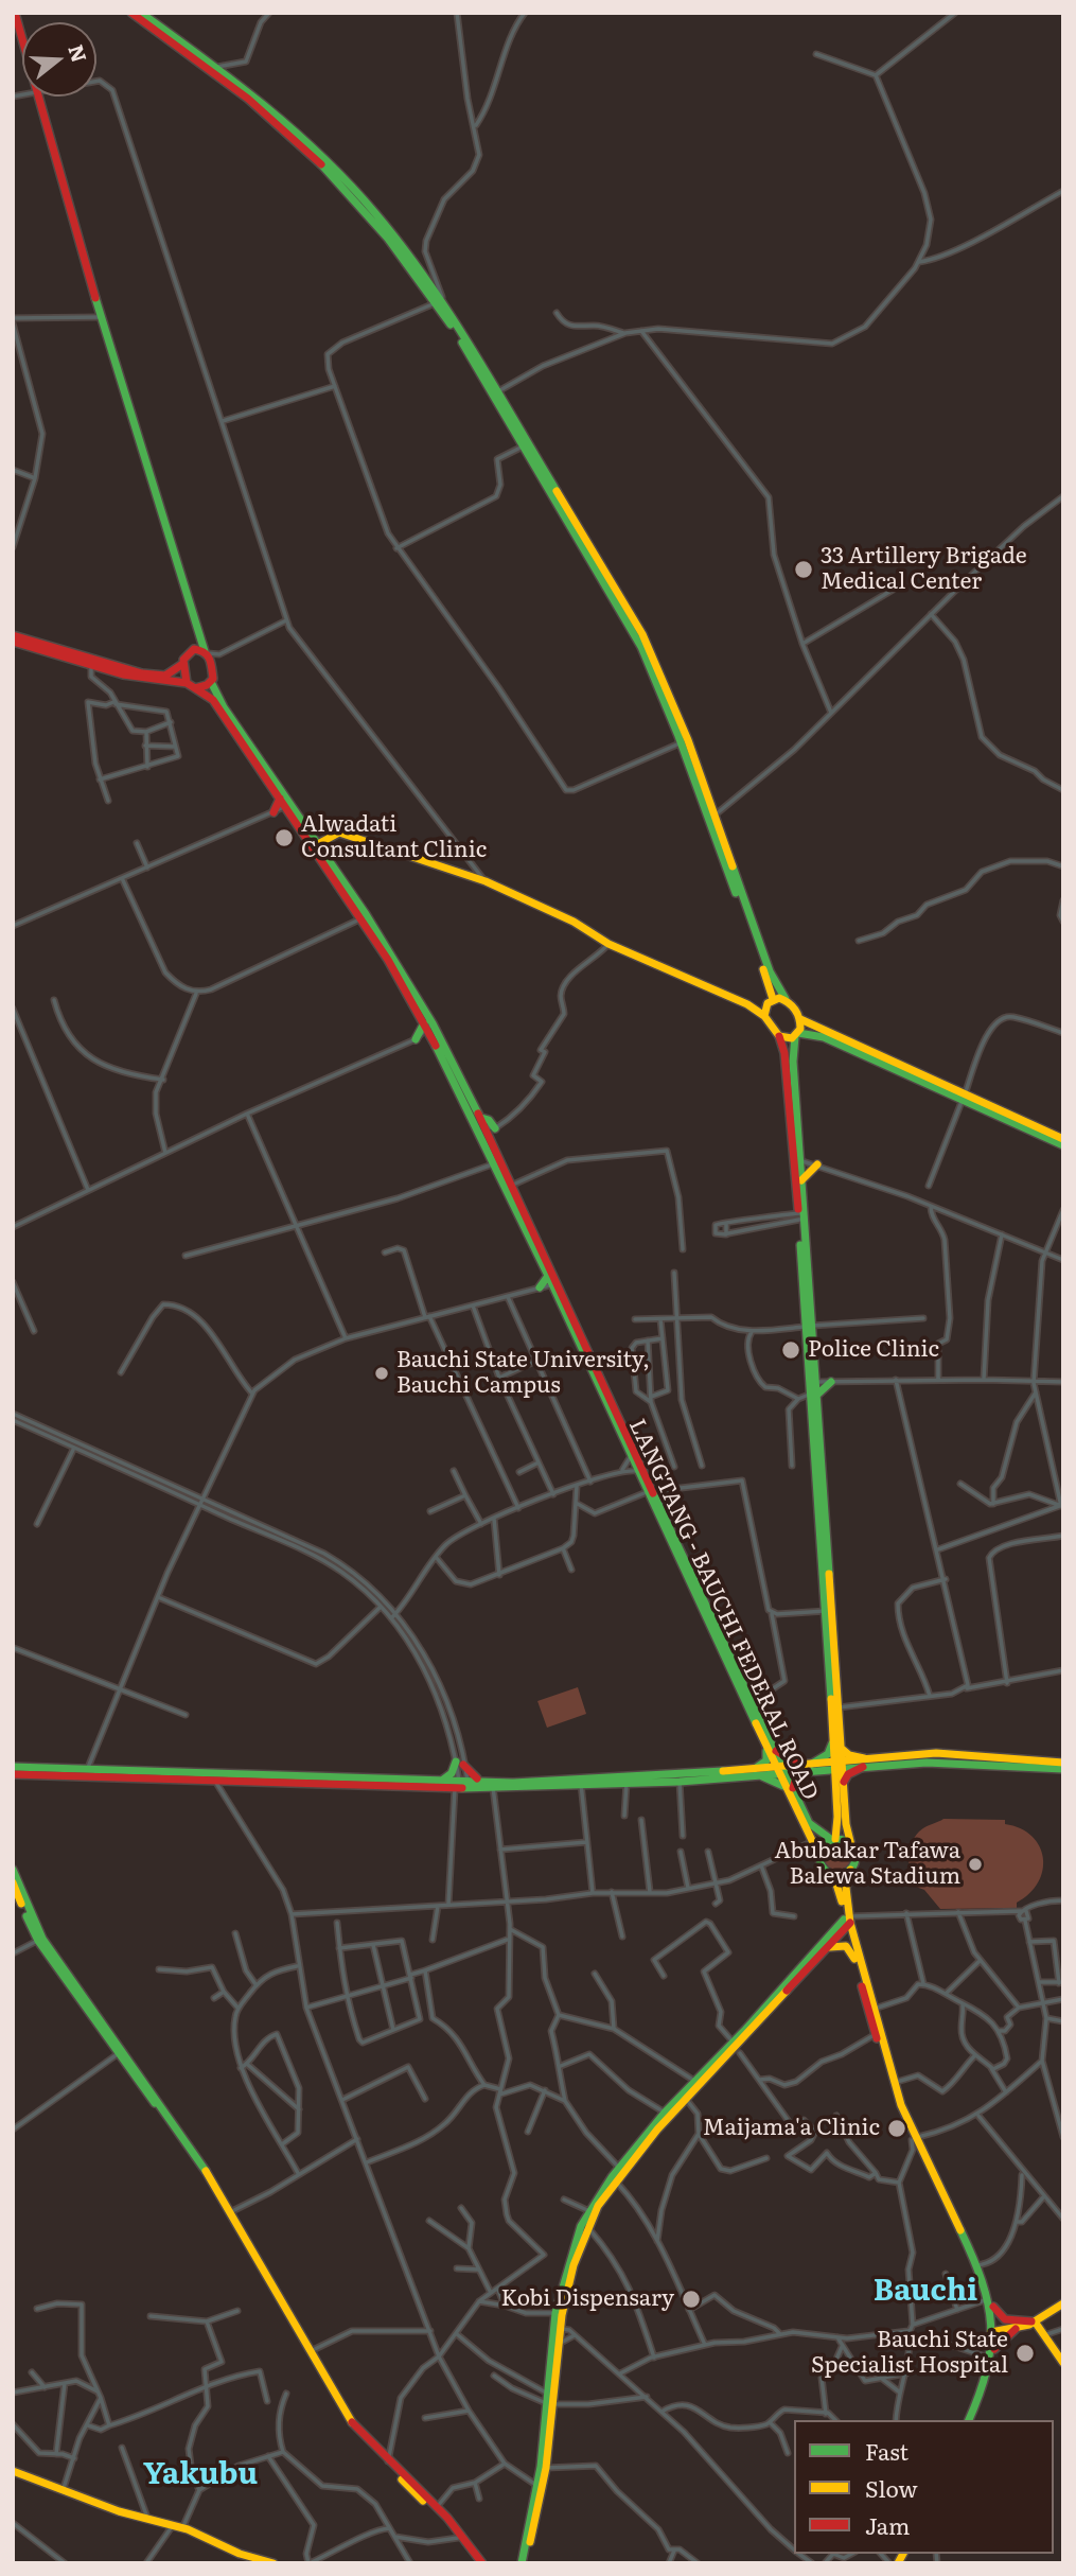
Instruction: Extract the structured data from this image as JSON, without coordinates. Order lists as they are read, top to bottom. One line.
{"streets":{"main road":["LANGTANG - BAUCHI FEDERAL ROAD"]},"districts":["Bauchi","Yakubu"],"places":["33 Artillery Brigade Medical Center","Alwadati Consultant Clinic","Police Clinic","Bauchi State University, Bauchi Campus","Abubakar Tafawa Balewa Stadium","Maijama'a Clinic","Kobi Dispensary","Bauchi State Specialist Hospital"],"legend":["Fast","Slow","Jam"],"north":"right"}
